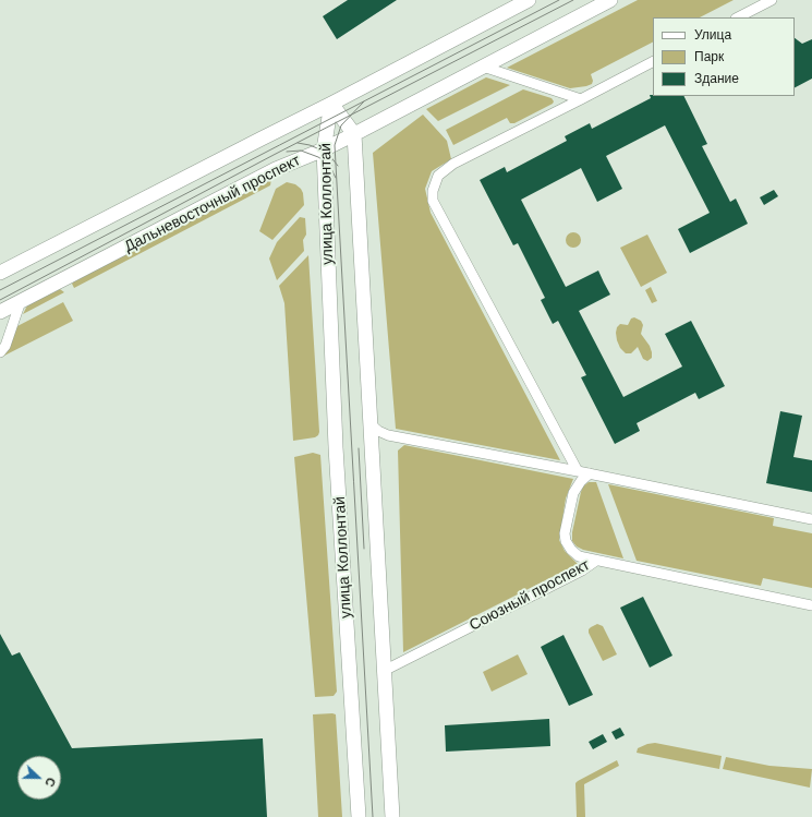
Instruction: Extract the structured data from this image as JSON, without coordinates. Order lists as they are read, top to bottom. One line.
{"streets":{"main road":["Дальневосточный проспект","улица Коллонтай"],"street":["Союзный проспект"]},"crossings":[["Дальневосточный проспект","улица Коллонтай"],["улица Коллонтай","Союзный проспект"]],"legend":["Улица","Парк","Здание"],"north":"right"}
